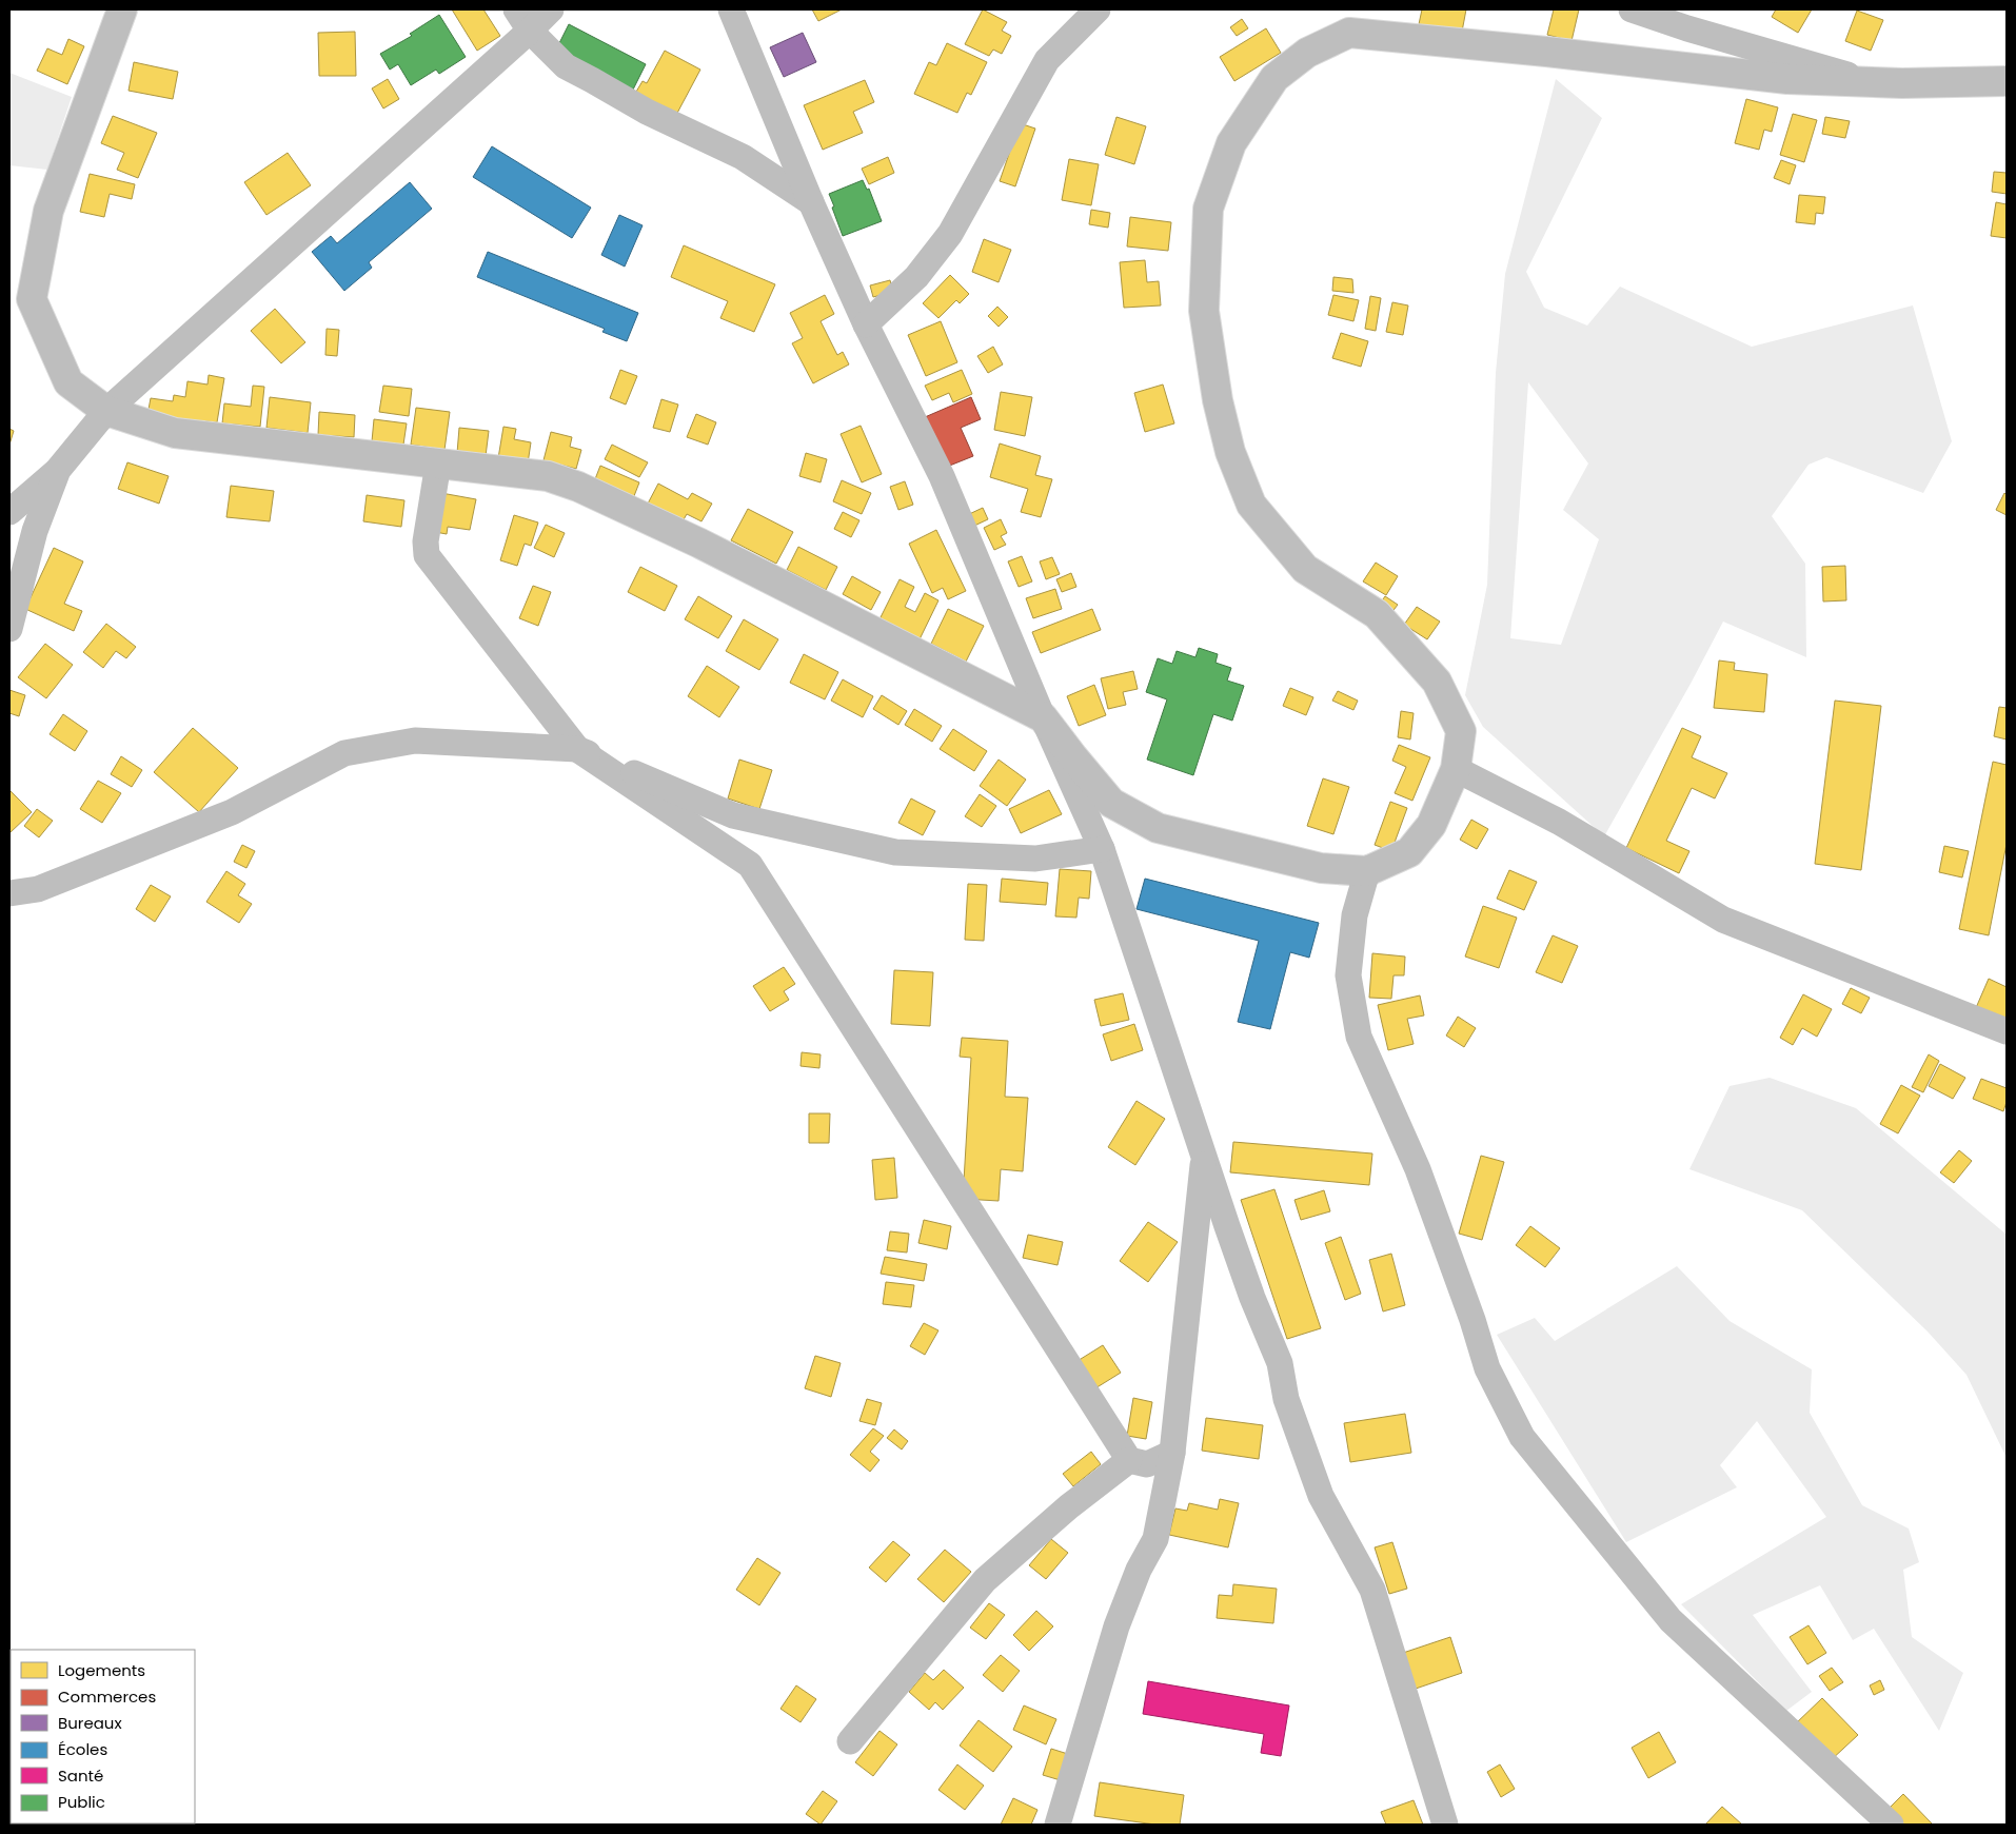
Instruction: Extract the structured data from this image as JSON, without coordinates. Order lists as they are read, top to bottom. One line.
{"legend":["Logements","Commerces","Bureaux","Écoles","Santé","Public"]}
